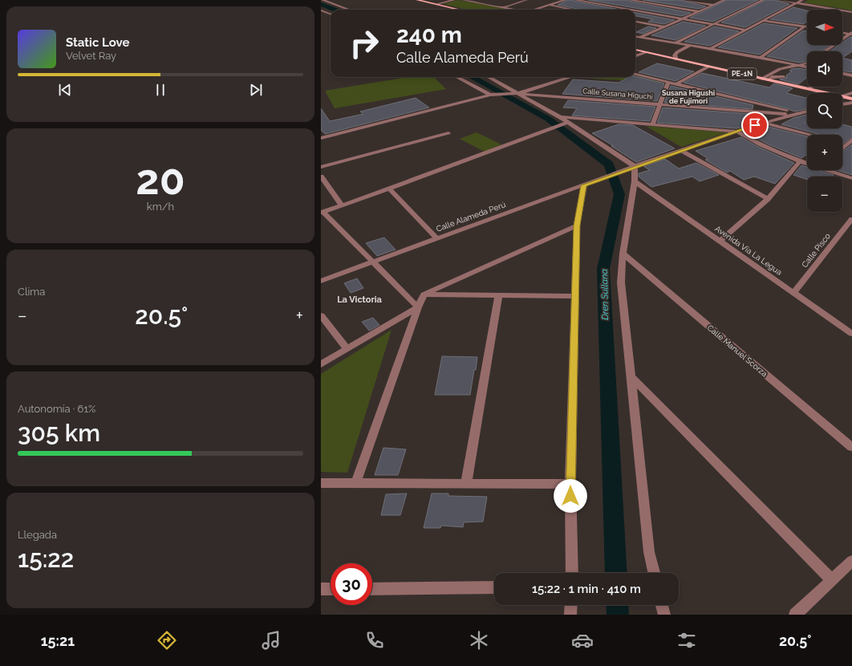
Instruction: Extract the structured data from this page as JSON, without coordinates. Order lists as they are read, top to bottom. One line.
{"streets":{"main road":["PE-1N"],"street":["Calle Susana Higuchi","Calle Alameda Perú","Avenida Vía La Legua","Calle Pisco","Calle Manuel Scorza"]},"crossings":[["Calle Susana Higuchi","Calle Alameda Perú"],["Avenida Vía La Legua","Calle Pisco"]],"districts":["Susana Higushi de Fujimori","La Victoria"],"water":["Dren Sullana"],"north":"right","page":{"map_buttons":["+","−"],"turn":["240 m","Calle Alameda Perú"],"song":["Static Love","Velvet Ray"],"tile":[["20","km/h"],"Clima",["Autonomía · 61%","305 km"],["Llegada","15:22"]],"heat":["−","20.5°","+"],"limit":"30","trip":"15:22 · 1 min · 410 m","tabs":["15:21","20.5°"]}}
